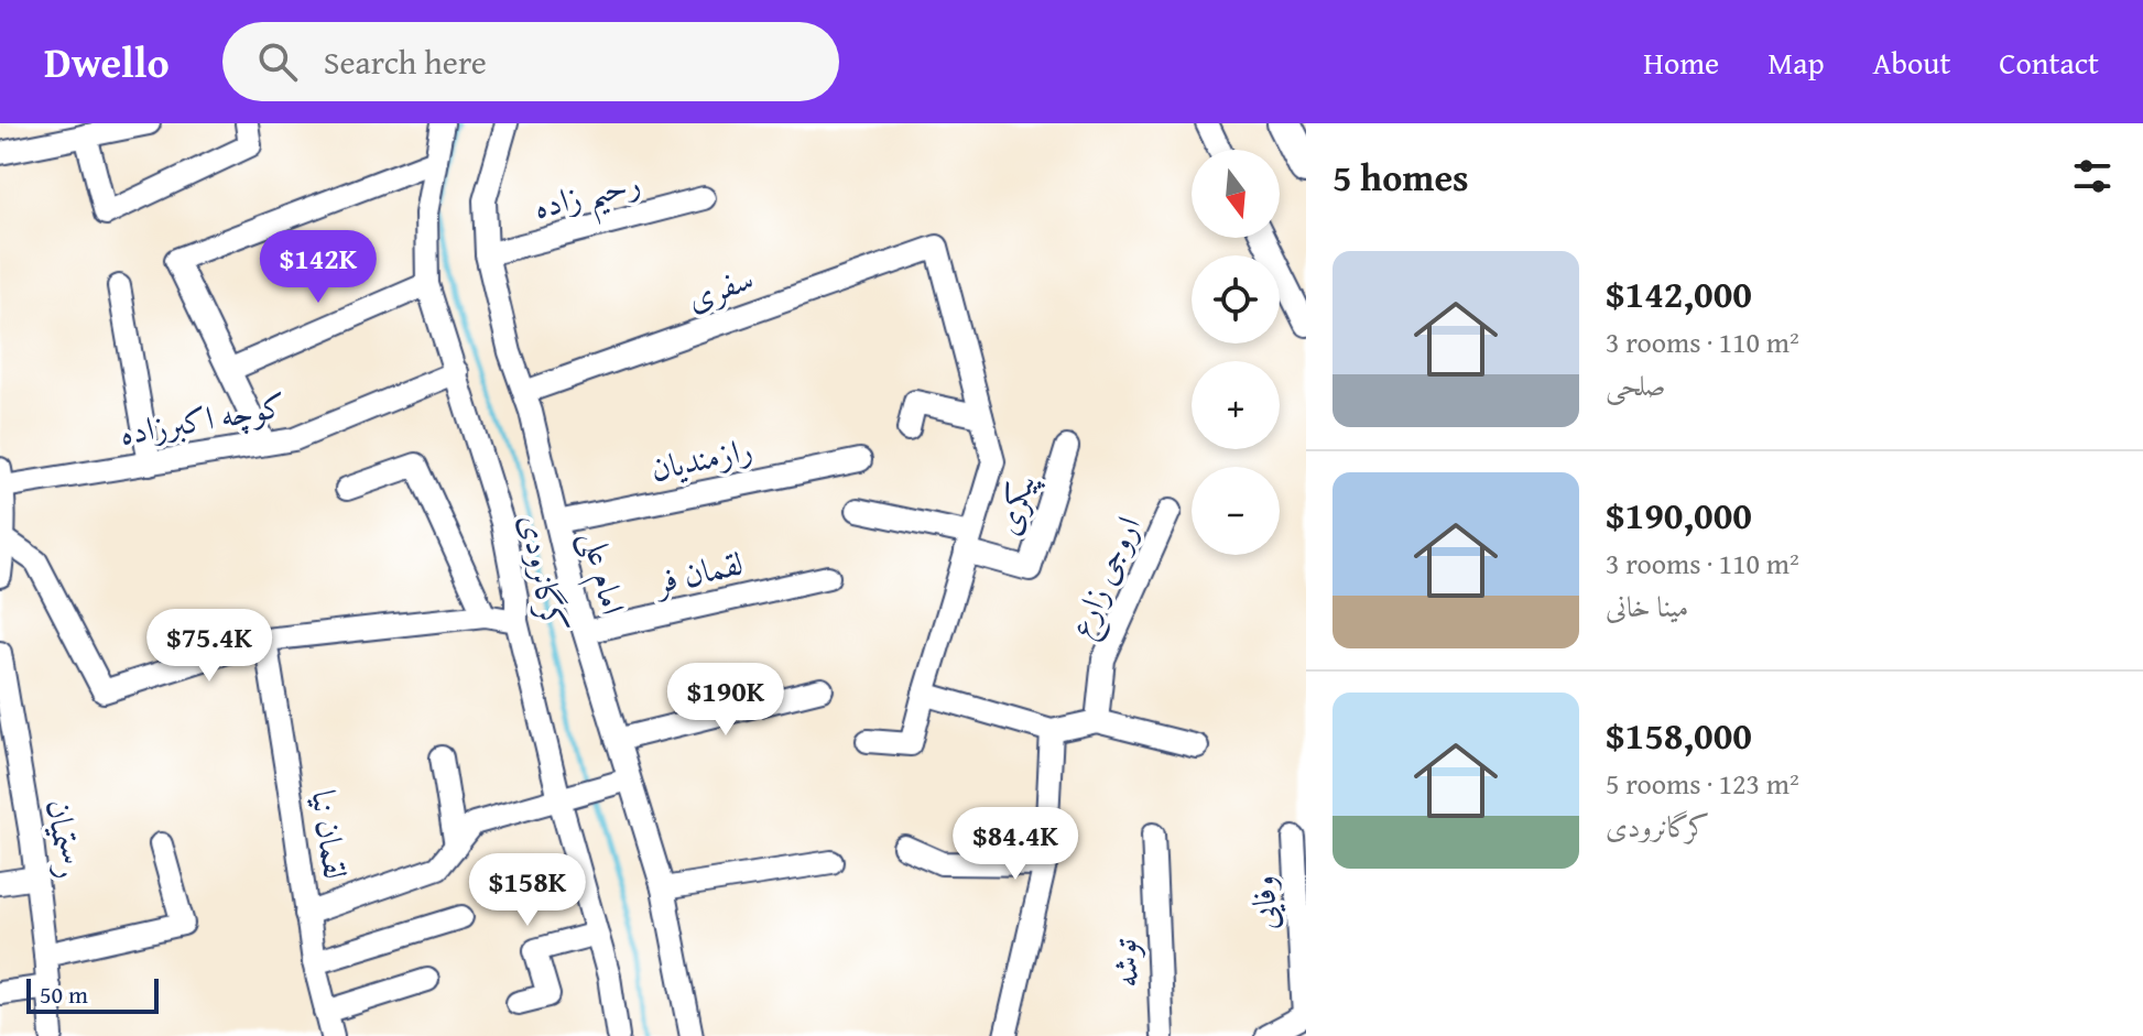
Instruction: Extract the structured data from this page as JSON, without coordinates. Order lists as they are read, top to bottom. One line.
{"streets":{"street":["رحیم زاده","سفری","کوچه اکبرزاده","رازمندیان","پیکری","امام علی","لقمان فر","کرگانرودی","اروجی زارع","لقمان نیا","رستمیان","وفایی","توشه"]},"crossings":[["رحیم زاده","امام علی"],["سفری","امام علی"],["کوچه اکبرزاده","کرگانرودی"],["رازمندیان","امام علی"],["امام علی","لقمان فر"]],"scale_bar":"50 m","north":"bottom","page":{"header":"Dwello","search":"Search here","nav":["Home","Map","About","Contact"],"heading":"5 homes","map_buttons":["+","−"],"list":[{"name":"$142,000","note":"3 rooms · 110 m² · صلحی"},{"name":"$190,000","note":"3 rooms · 110 m² · مینا خانی"},{"name":"$158,000","note":"5 rooms · 123 m² · کرگانرودی"}],"price":["$142K","$75.4K","$190K","$84.4K","$158K"],"scale":"50 m"}}
